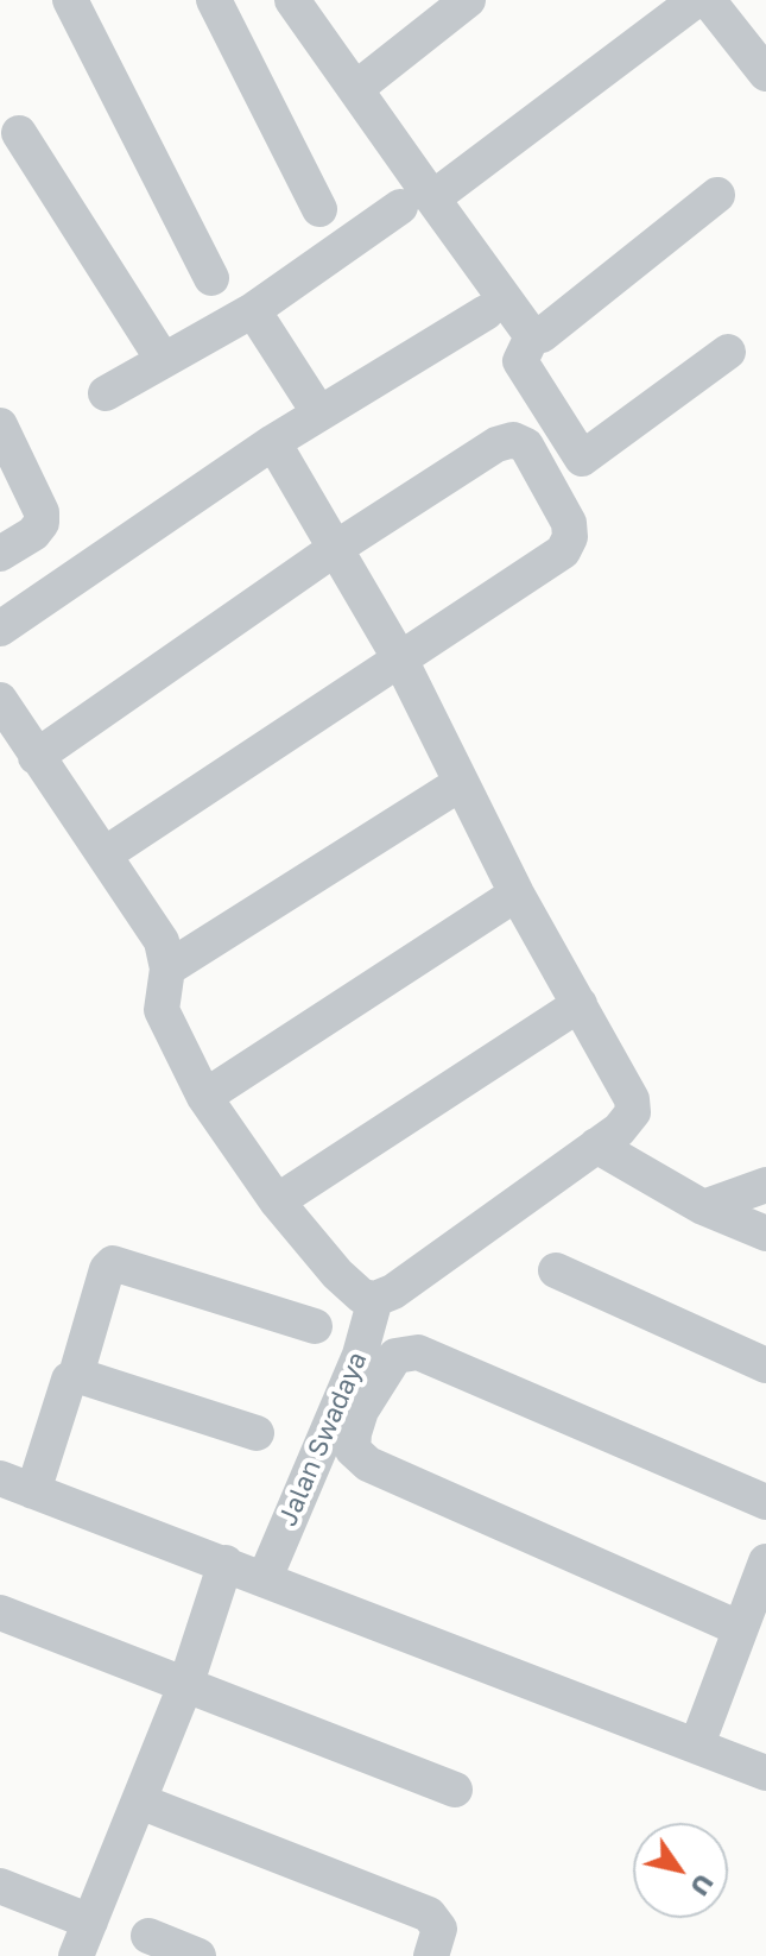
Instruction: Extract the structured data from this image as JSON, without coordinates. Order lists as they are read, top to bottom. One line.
{"streets":{"street":["Jalan Swadaya"]},"north":"bottom right"}
